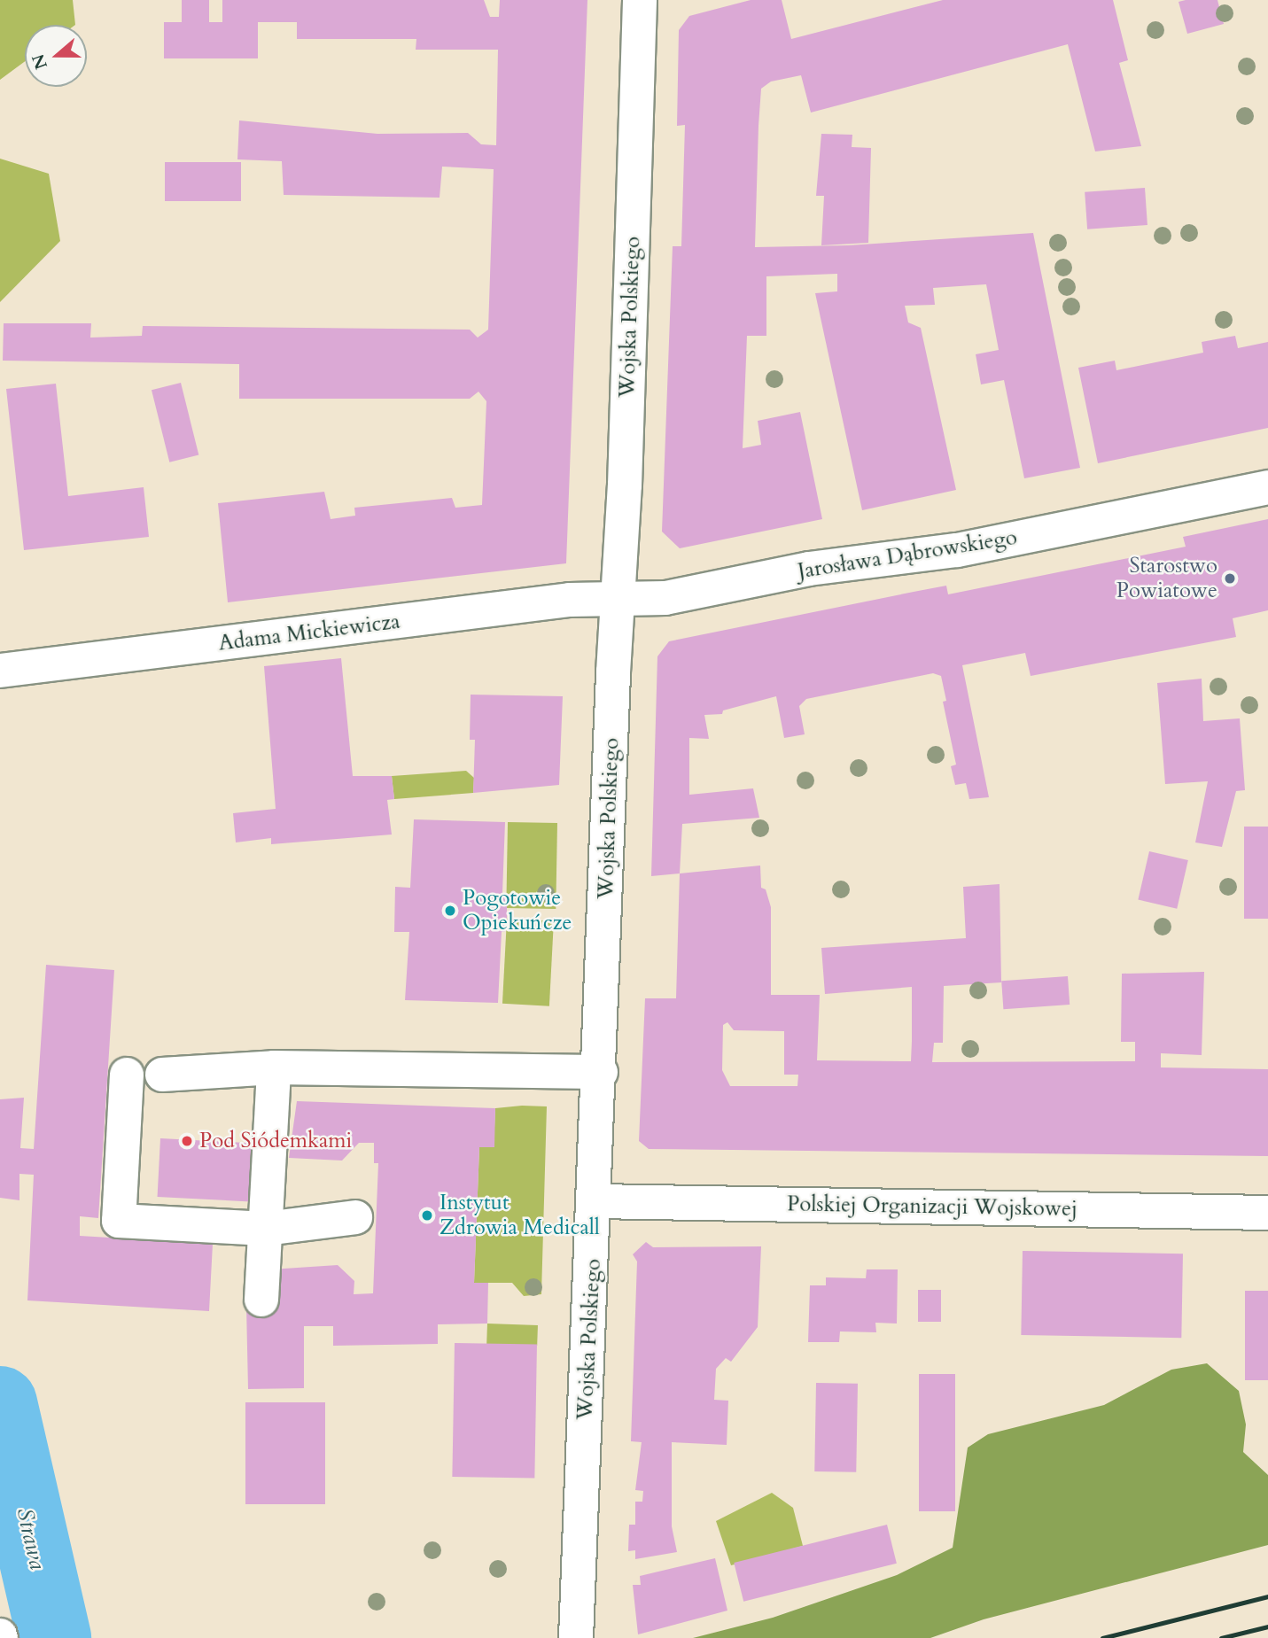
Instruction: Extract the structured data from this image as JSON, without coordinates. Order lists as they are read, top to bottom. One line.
{"streets":{"street":["Wojska Polskiego","Jarosława Dąbrowskiego","Adama Mickiewicza","Polskiej Organizacji Wojskowej"]},"crossings":[["Wojska Polskiego","Jarosława Dąbrowskiego"],["Wojska Polskiego","Adama Mickiewicza"],["Wojska Polskiego","Polskiej Organizacji Wojskowej"],["Jarosława Dąbrowskiego","Adama Mickiewicza"]],"water":["Strawa"],"places":["Starostwo Powiatowe","Pogotowie Opiekuńcze","Pod Siódemkami","Instytut Zdrowia Medicall"],"north":"left"}
